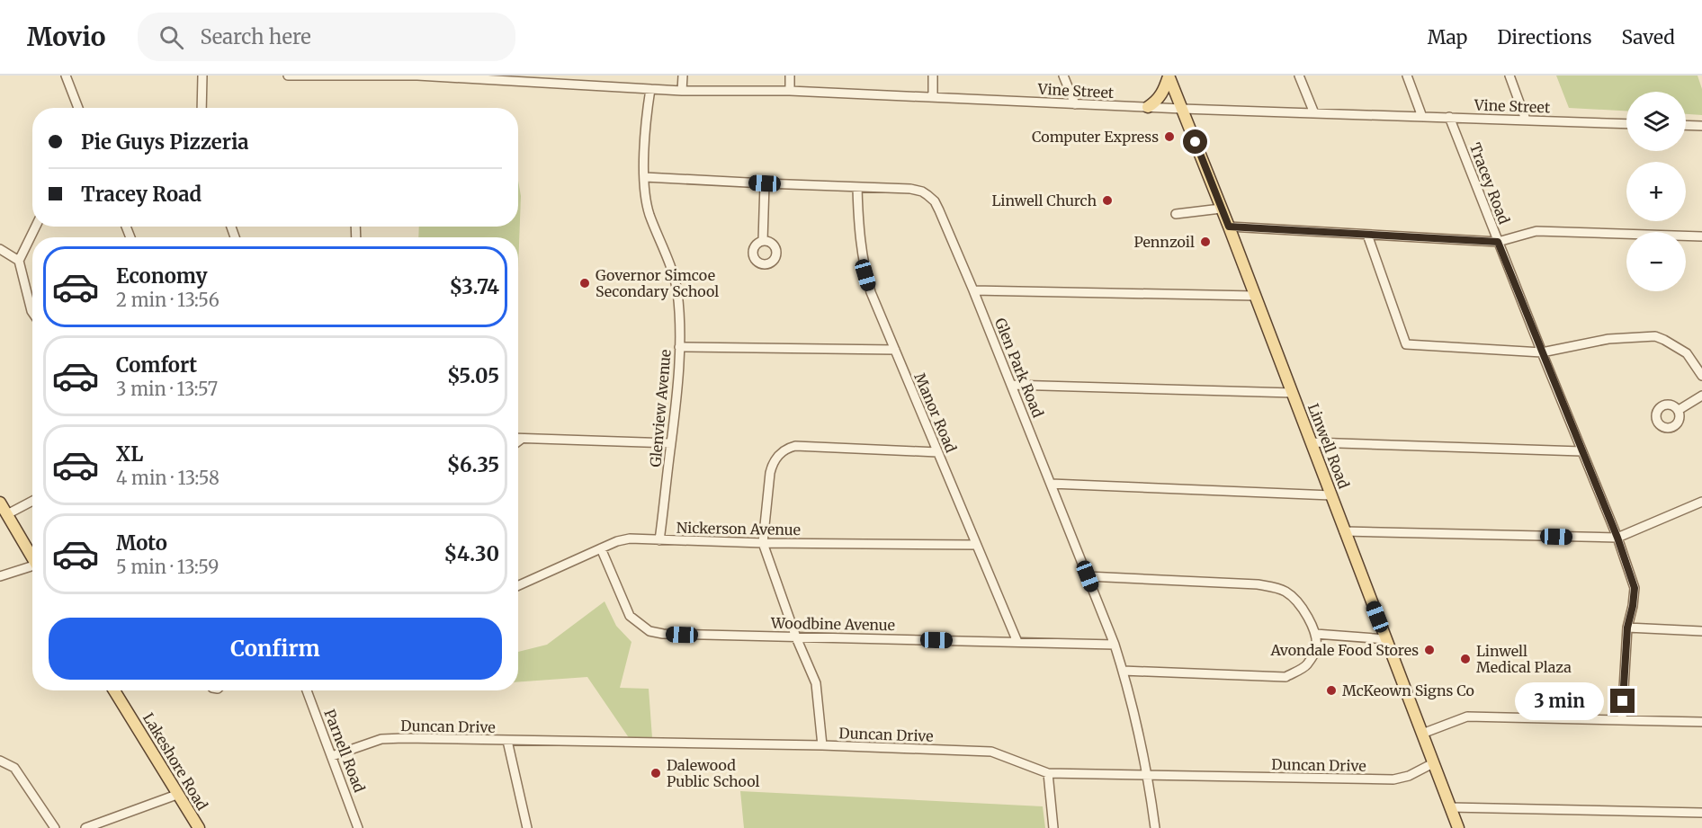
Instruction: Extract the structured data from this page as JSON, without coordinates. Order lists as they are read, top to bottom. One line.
{"streets":{"main road":["Linwell Road","Lakeshore Road"],"street":["Vine Street","Tracey Road","Glen Park Road","Glenview Avenue","Manor Road","Nickerson Avenue","Woodbine Avenue","Duncan Drive","Parnell Road"]},"crossings":[["Vine Street","Tracey Road"],["Vine Street","Glenview Avenue"],["Vine Street","Linwell Road"],["Glen Park Road","Glenview Avenue"],["Glen Park Road","Manor Road"],["Glen Park Road","Woodbine Avenue"],["Glen Park Road","Duncan Drive"],["Glenview Avenue","Nickerson Avenue"],["Manor Road","Nickerson Avenue"],["Manor Road","Woodbine Avenue"],["Linwell Road","Duncan Drive"],["Nickerson Avenue","Woodbine Avenue"],["Duncan Drive","Parnell Road"]],"places":["Computer Express","Linwell Church","Pennzoil","Governor Simcoe Secondary School","Avondale Food Stores","Linwell Medical Plaza","McKeown Signs Co","Dalewood Public School"],"page":{"header":"Movio","search":"Search here","nav":["Map","Directions","Saved"],"map_buttons":["+","−"],"banner":["Pie Guys Pizzeria","Tracey Road"],"list":[{"name":"Economy","note":"2 min · 13:56","value":"$3.74"},{"name":"Comfort","note":"3 min · 13:57","value":"$5.05"},{"name":"XL","note":"4 min · 13:58","value":"$6.35"},{"name":"Moto","note":"5 min · 13:59","value":"$4.30"}],"buttons":"Confirm","bubble":"3 min"}}
